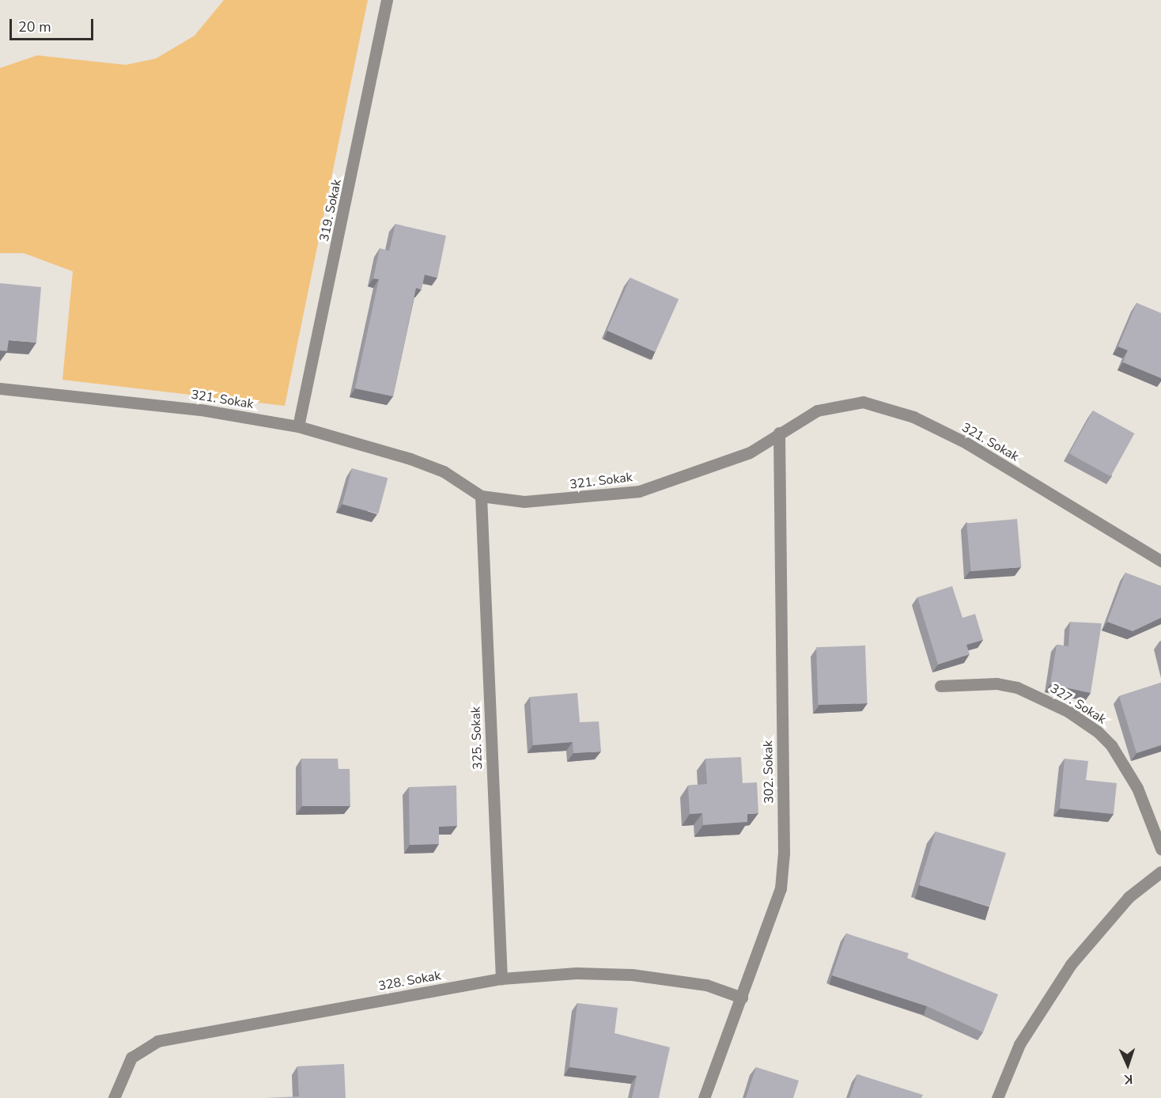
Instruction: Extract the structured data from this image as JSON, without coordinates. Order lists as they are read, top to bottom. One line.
{"streets":{"street":["319. Sokak","321. Sokak","327. Sokak","325. Sokak","302. Sokak","328. Sokak"]},"crossings":[["319. Sokak","321. Sokak"],["321. Sokak","325. Sokak"],["321. Sokak","302. Sokak"],["325. Sokak","328. Sokak"],["302. Sokak","328. Sokak"]],"scale_bar":"20 m","north":"bottom"}
